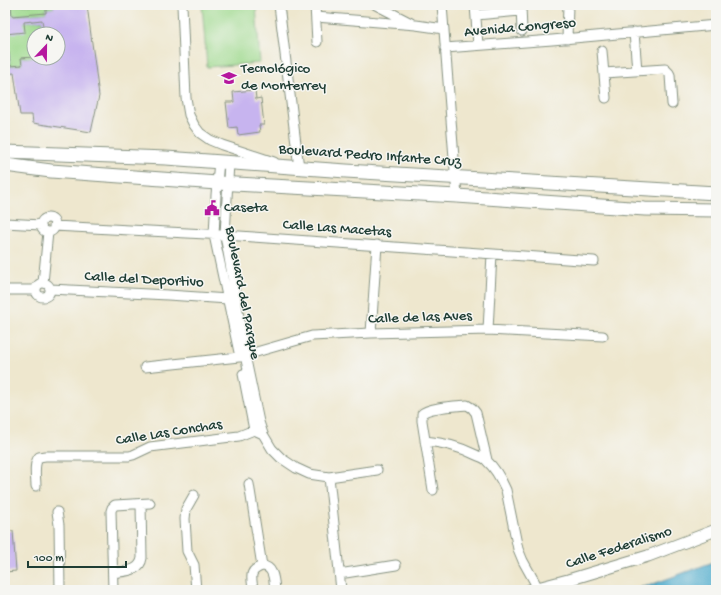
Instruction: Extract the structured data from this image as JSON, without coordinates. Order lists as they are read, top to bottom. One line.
{"streets":{"highway":["Boulevard Pedro Infante Cruz"],"main road":["Calle Federalismo"],"street":["Avenida Congreso","Calle Las Macetas","Calle del Deportivo","Boulevard del Parque","Calle de las Aves","Calle Las Conchas"]},"crossings":[["Boulevard Pedro Infante Cruz","Boulevard del Parque"],["Calle Las Macetas","Boulevard del Parque"],["Calle del Deportivo","Boulevard del Parque"],["Boulevard del Parque","Calle de las Aves"],["Boulevard del Parque","Calle Las Conchas"]],"places":{"school or university":["Tecnológico de Monterrey"],"public building":["Caseta"]},"scale_bar":"100 m","north":"top"}
